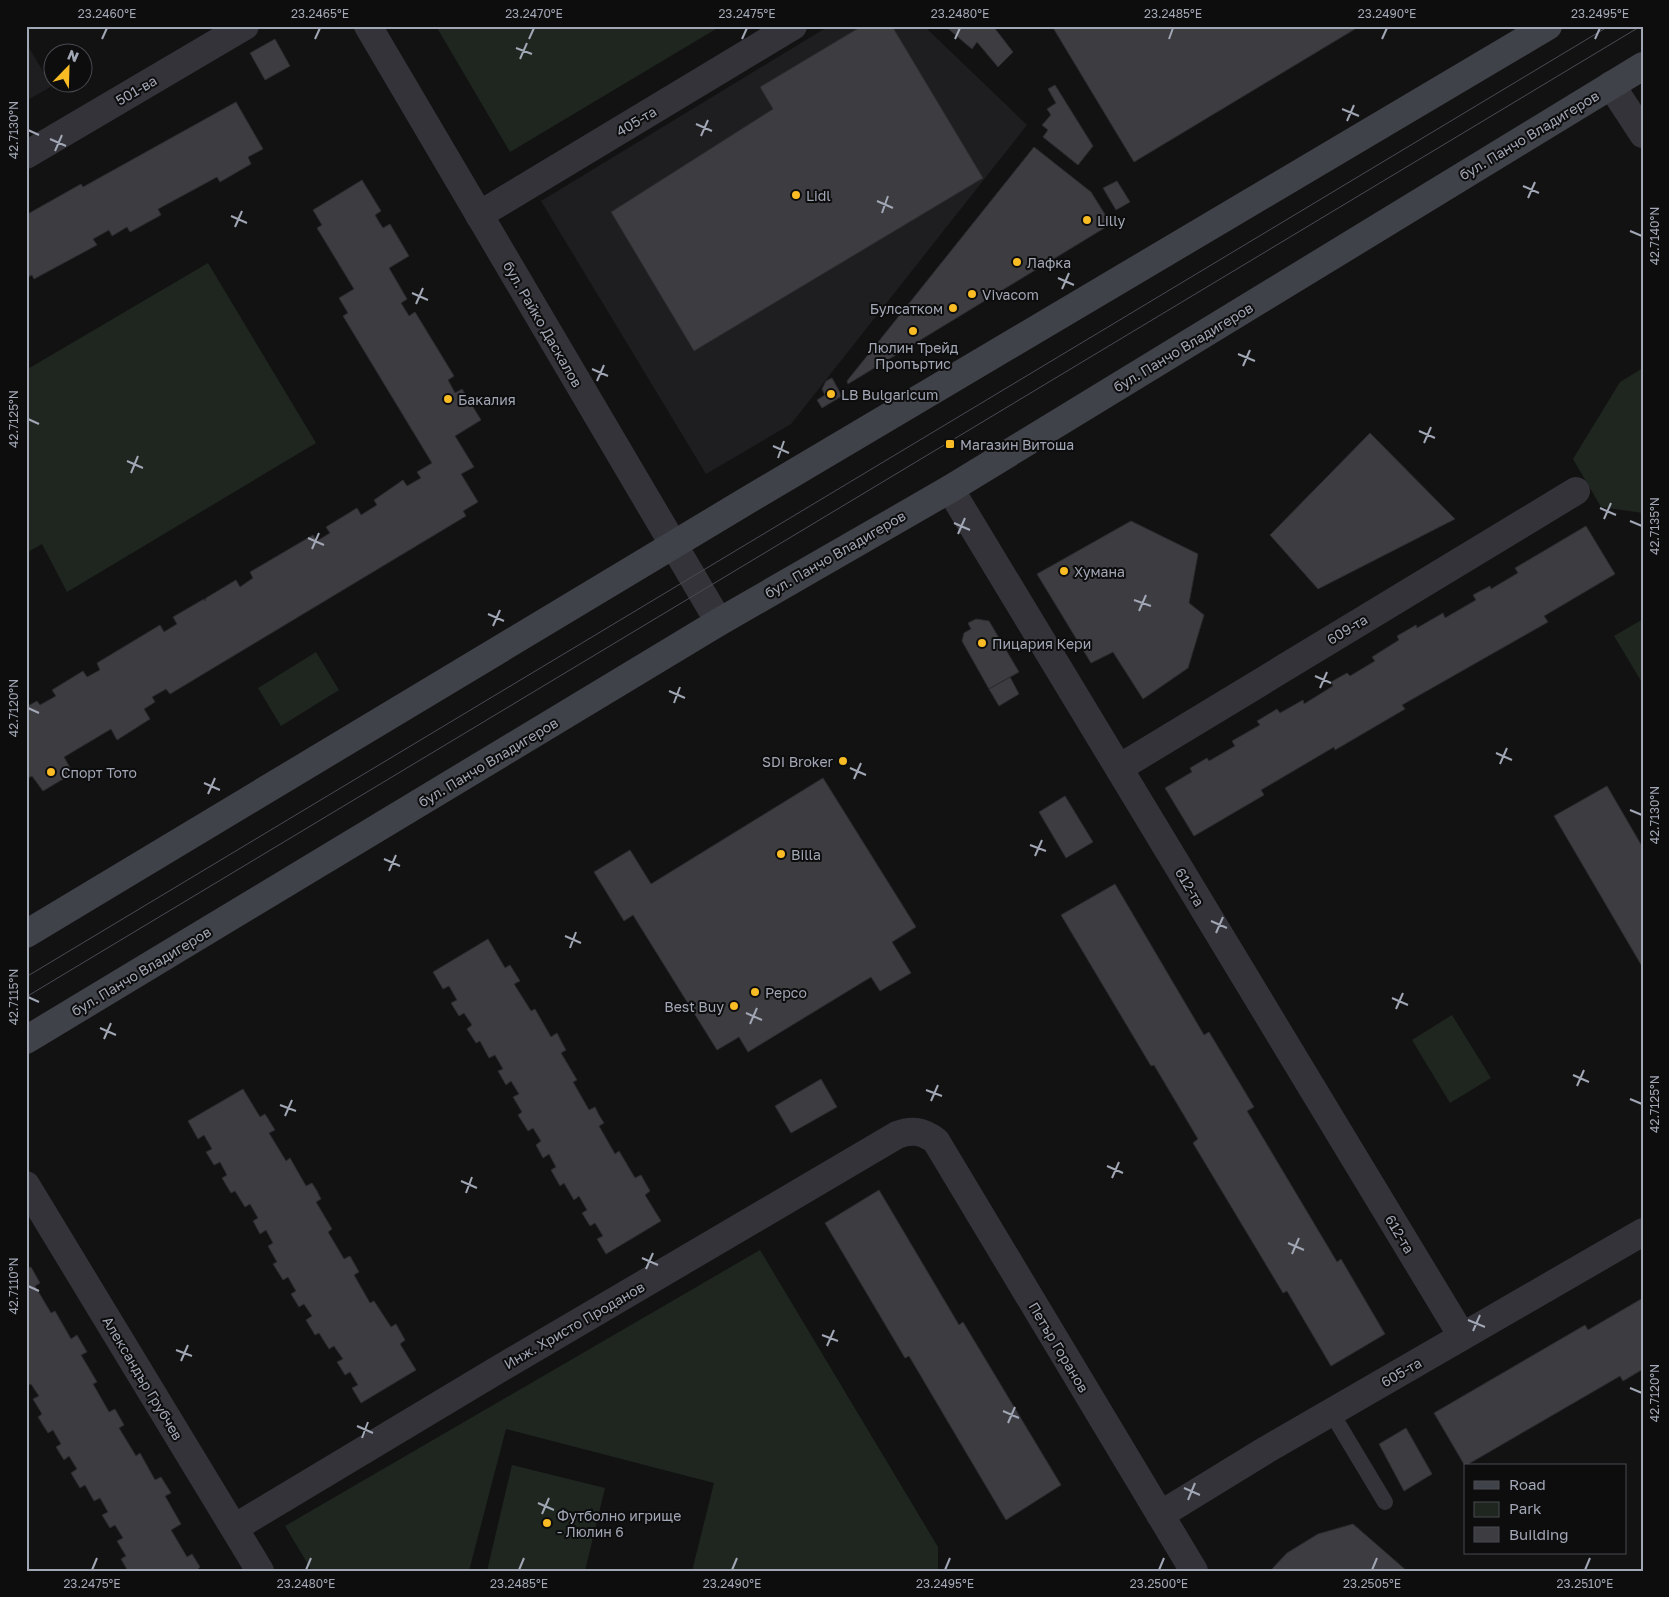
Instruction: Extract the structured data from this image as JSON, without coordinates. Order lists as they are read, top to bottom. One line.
{"streets":{"main road":["бул. Панчо Владигеров"],"street":["501-ва","405-та","бул. Райко Даскалов","609-та","612-та","Инж. Христо Проданов","Петър Горанов","605-та","Александър Грубчев"]},"crossings":[["405-та","бул. Райко Даскалов"],["бул. Панчо Владигеров","бул. Райко Даскалов"],["бул. Панчо Владигеров","612-та"],["609-та","612-та"],["612-та","605-та"],["Инж. Христо Проданов","Петър Горанов"],["Инж. Христо Проданов","Александър Грубчев"],["Петър Горанов","605-та"]],"places":{"other":["Lidl","Lilly","Лафка","Vivacom","Булсатком","Люлин Трейд Пропъртис","LB Bulgaricum","Бакалия","Хумана","Пицария Кери","SDI Broker","Спорт Тото","Billa","Pepco","Best Buy","Футболно игрище - Люлин 6"],"transit":["Магазин Витоша"]},"legend":["Road","Park","Building"],"north":"top right","coordinates":["23.2460°E","23.2465°E","23.2470°E","23.2475°E","23.2480°E","23.2485°E","23.2490°E","23.2495°E","42.7130°N","42.7140°N","42.7125°N","42.7135°N","42.7120°N","42.7115°N","42.7110°N","23.2500°E","23.2505°E","23.2510°E"]}
